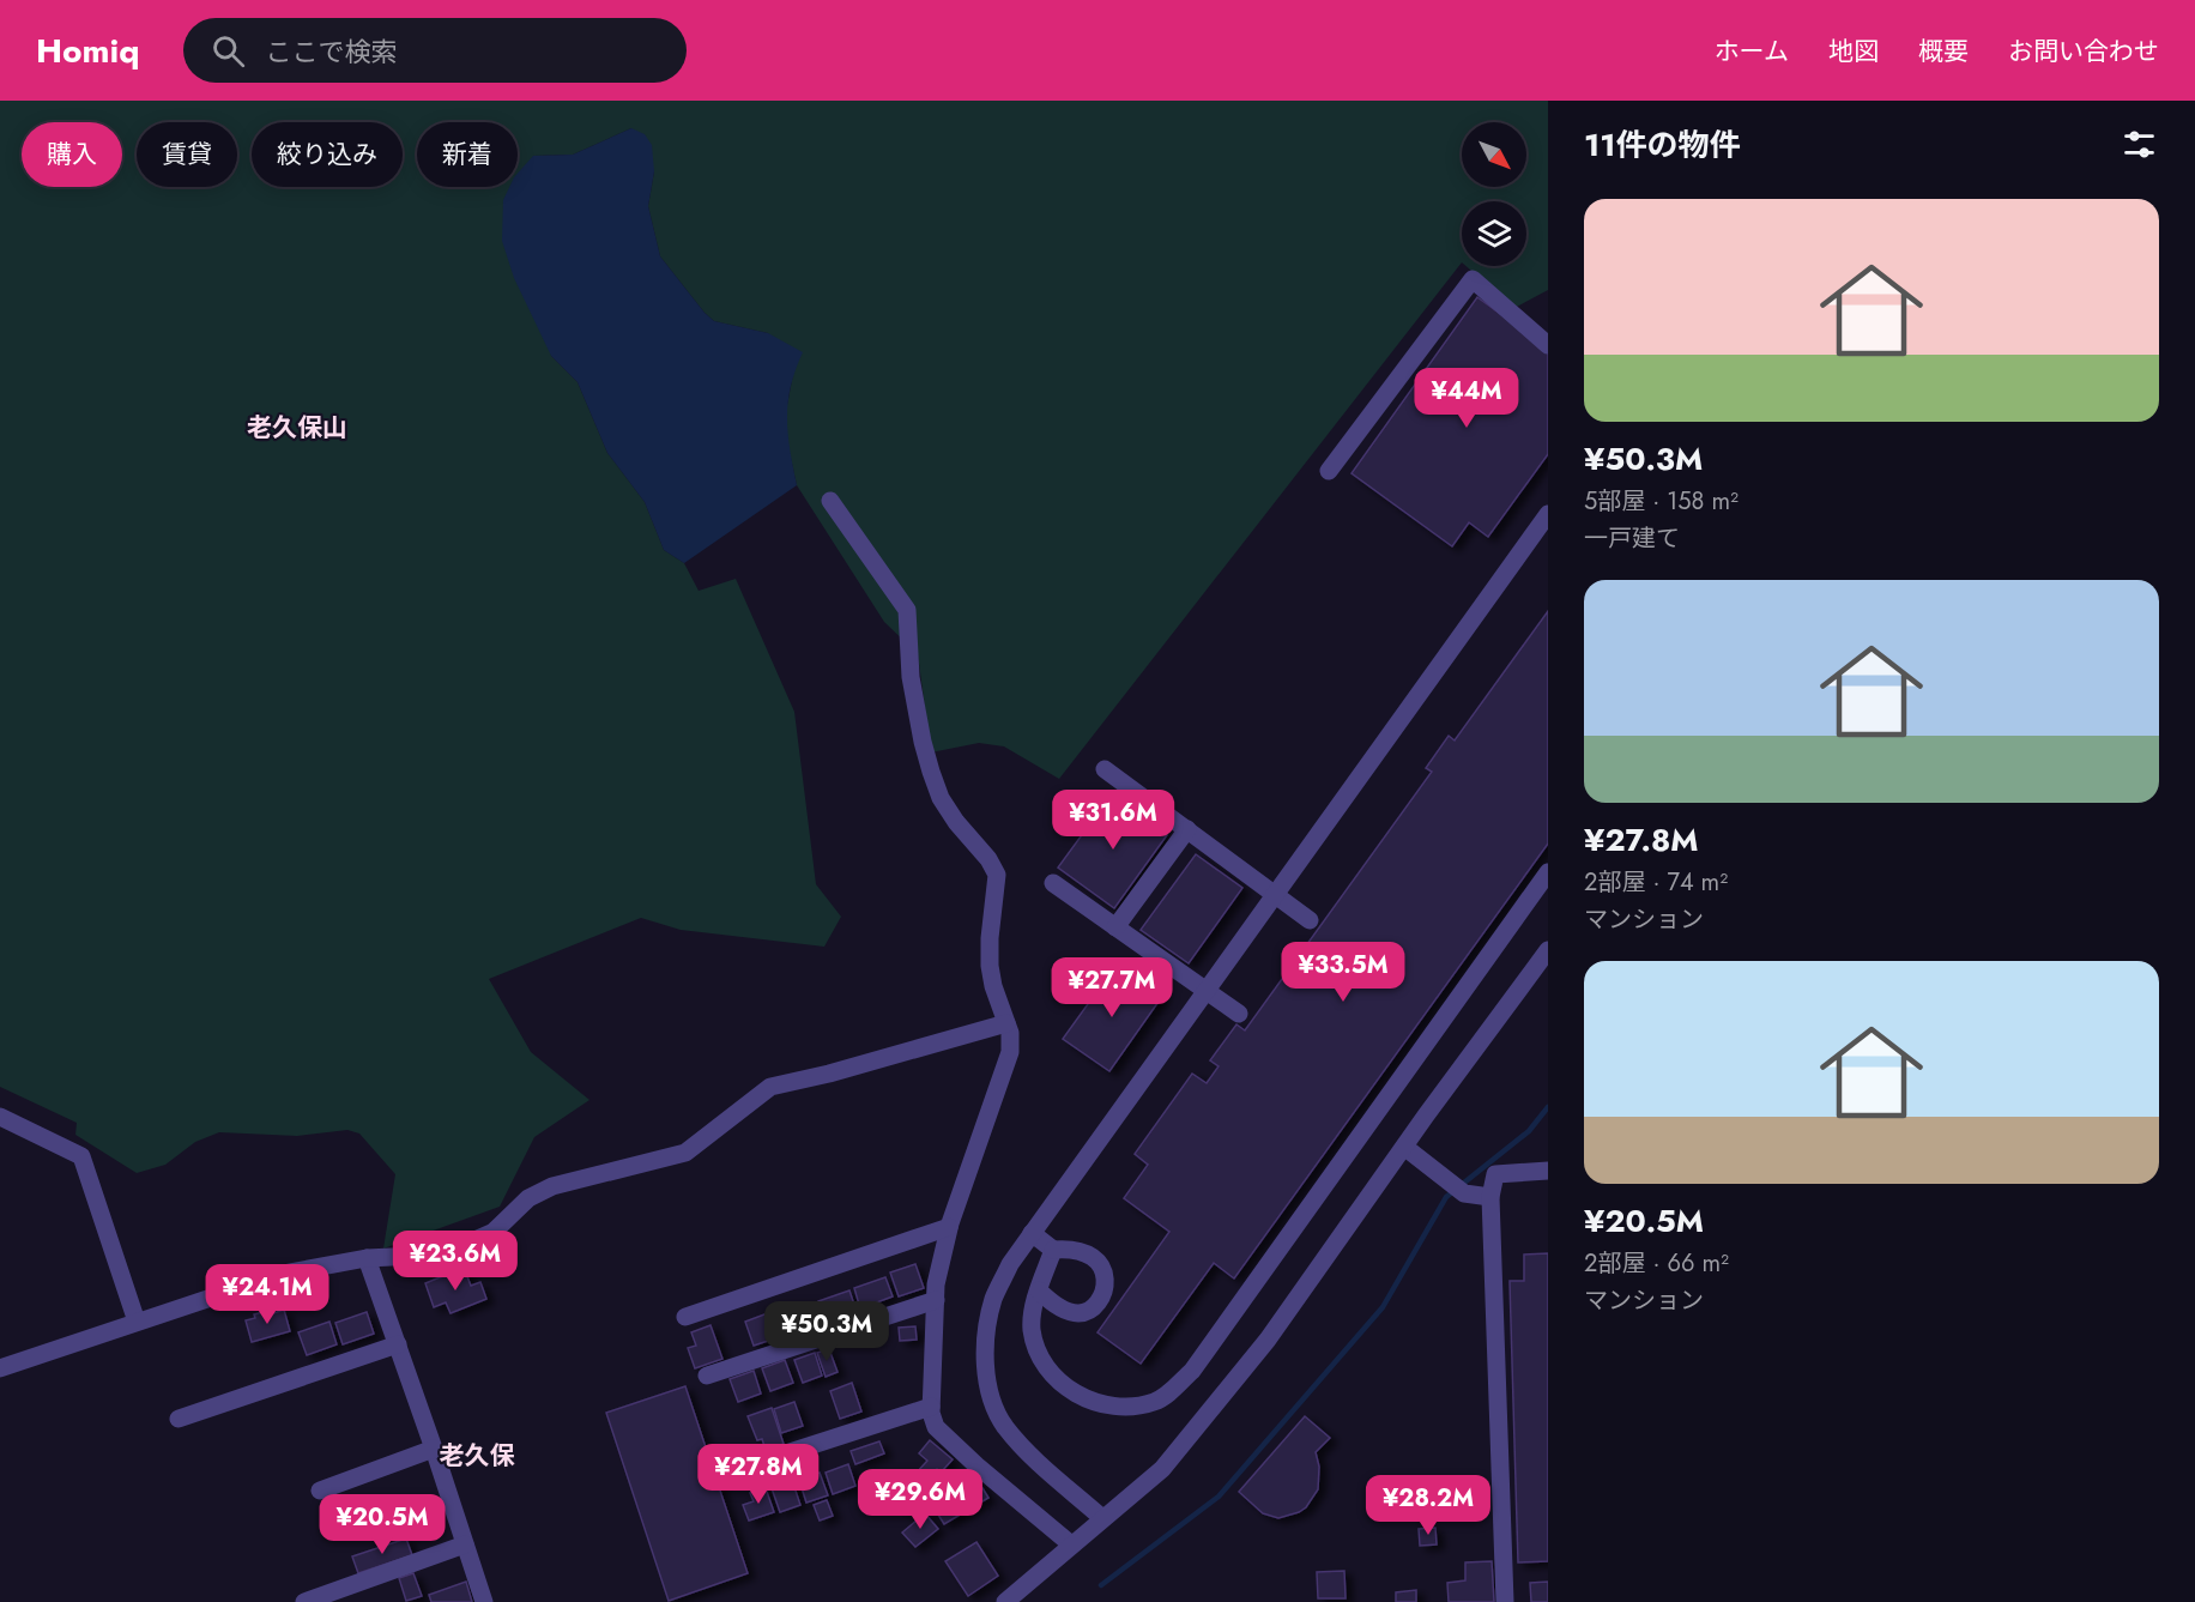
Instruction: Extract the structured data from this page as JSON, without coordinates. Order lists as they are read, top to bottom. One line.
{"districts":["老久保山","老久保"],"north":"bottom right","page":{"header":"Homiq","search":"ここで検索","nav":["ホーム","地図","概要","お問い合わせ"],"heading":"11件の物件","chip":["購入","賃貸","絞り込み","新着"],"list":[{"name":"¥50.3M","note":"5部屋 · 158 m² · 一戸建て"},{"name":"¥27.8M","note":"2部屋 · 74 m² · マンション"},{"name":"¥20.5M","note":"2部屋 · 66 m² · マンション"}],"price":["¥44M","¥31.6M","¥33.5M","¥27.7M","¥23.6M","¥24.1M","¥50.3M","¥27.8M","¥29.6M","¥28.2M","¥20.5M"]}}
